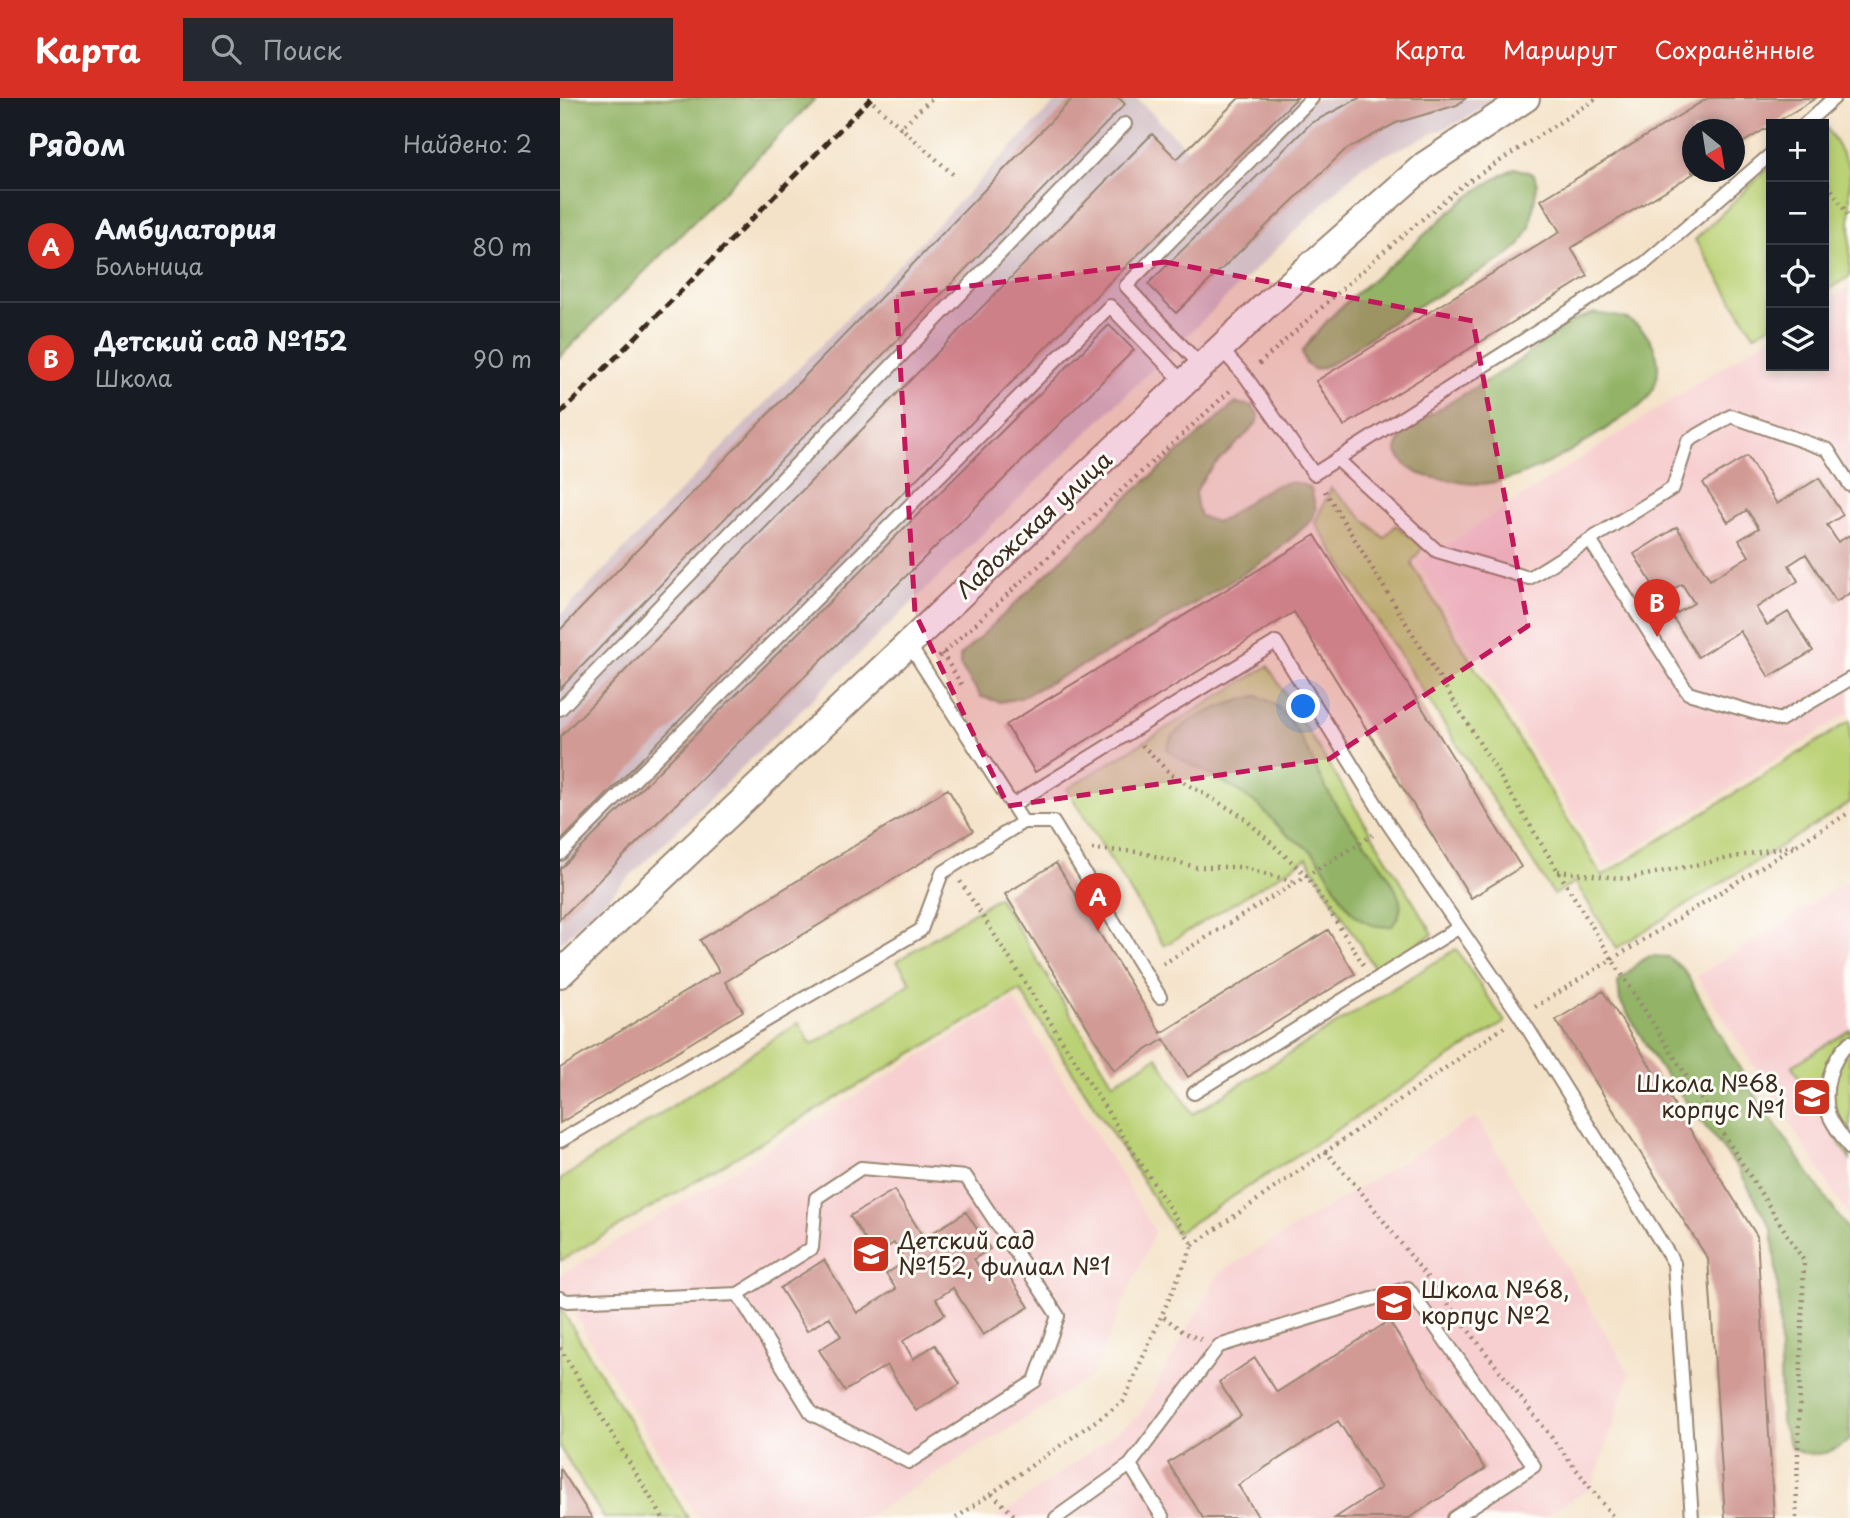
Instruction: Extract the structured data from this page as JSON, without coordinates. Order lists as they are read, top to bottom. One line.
{"streets":{"street":["Ладожская улица"]},"places":{"school or university":["Школа №68, корпус №1","Детский сад №152, филиал №1","Школа №68, корпус №2"]},"north":"bottom right","page":{"header":"Карта","search":"Поиск","nav":["Карта","Маршрут","Сохранённые"],"heading":["Рядом","Найдено: 2"],"map_buttons":["+","−"],"list":[{"mark":"A","name":"Амбулатория","note":"Больница","value":"80 m"},{"mark":"B","name":"Детский сад №152","note":"Школа","value":"90 m"}],"pins":["B","A"]}}
